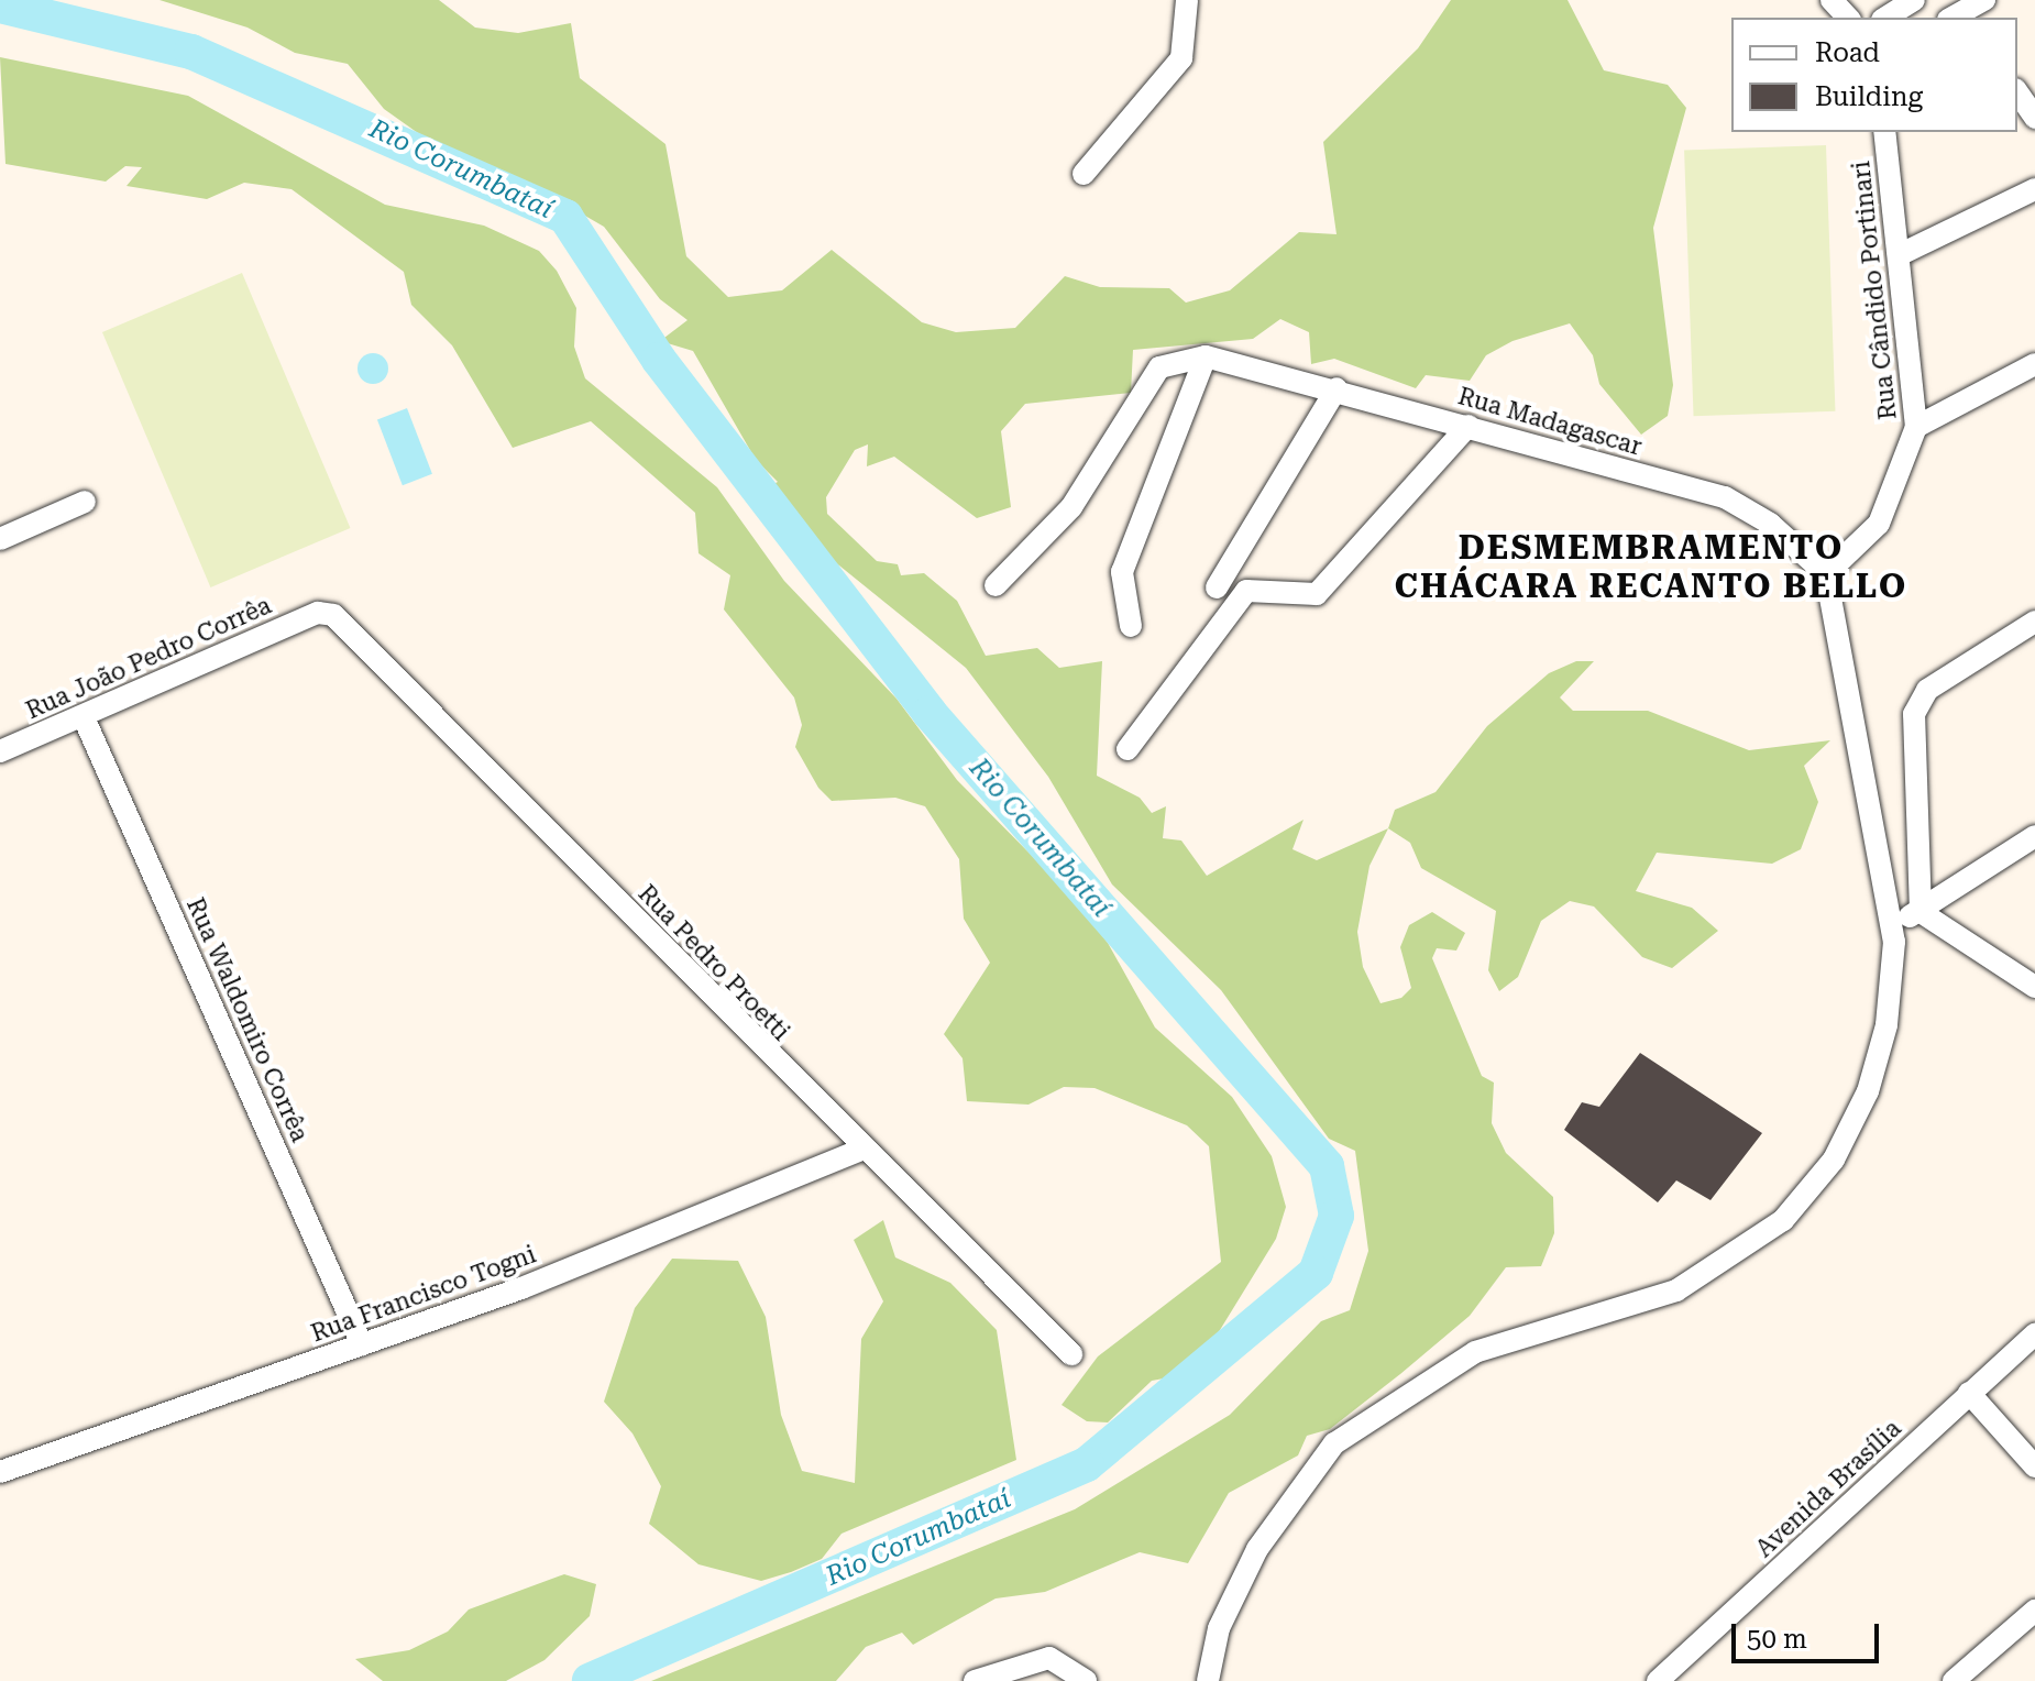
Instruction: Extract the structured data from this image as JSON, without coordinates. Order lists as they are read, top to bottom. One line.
{"streets":{"street":["Rua Cândido Portinari","Rua Madagascar","Rua João Pedro Corrêa","Rua Pedro Proetti","Rua Waldomiro Corrêa","Rua Francisco Togni","Avenida Brasília"]},"crossings":[["Rua Cândido Portinari","Rua Madagascar"],["Rua João Pedro Corrêa","Rua Pedro Proetti"],["Rua João Pedro Corrêa","Rua Waldomiro Corrêa"],["Rua Pedro Proetti","Rua Francisco Togni"],["Rua Waldomiro Corrêa","Rua Francisco Togni"]],"districts":["DESMEMBRAMENTO CHÁCARA RECANTO BELLO"],"water":["Rio Corumbataí"],"legend":["Road","Building"],"scale_bar":"50 m"}
